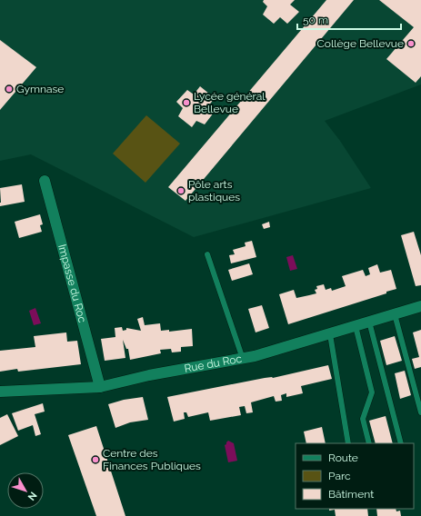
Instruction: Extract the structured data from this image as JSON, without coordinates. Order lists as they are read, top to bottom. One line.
{"streets":{"street":["Impasse du Roc","Rue du Roc"]},"crossings":[["Impasse du Roc","Rue du Roc"]],"places":["Collège Bellevue","Gymnase","Lycée général Bellevue","Pôle arts plastiques","Centre des Finances Publiques"],"legend":["Route","Parc","Bâtiment"],"scale_bar":"50 m","north":"bottom right"}
